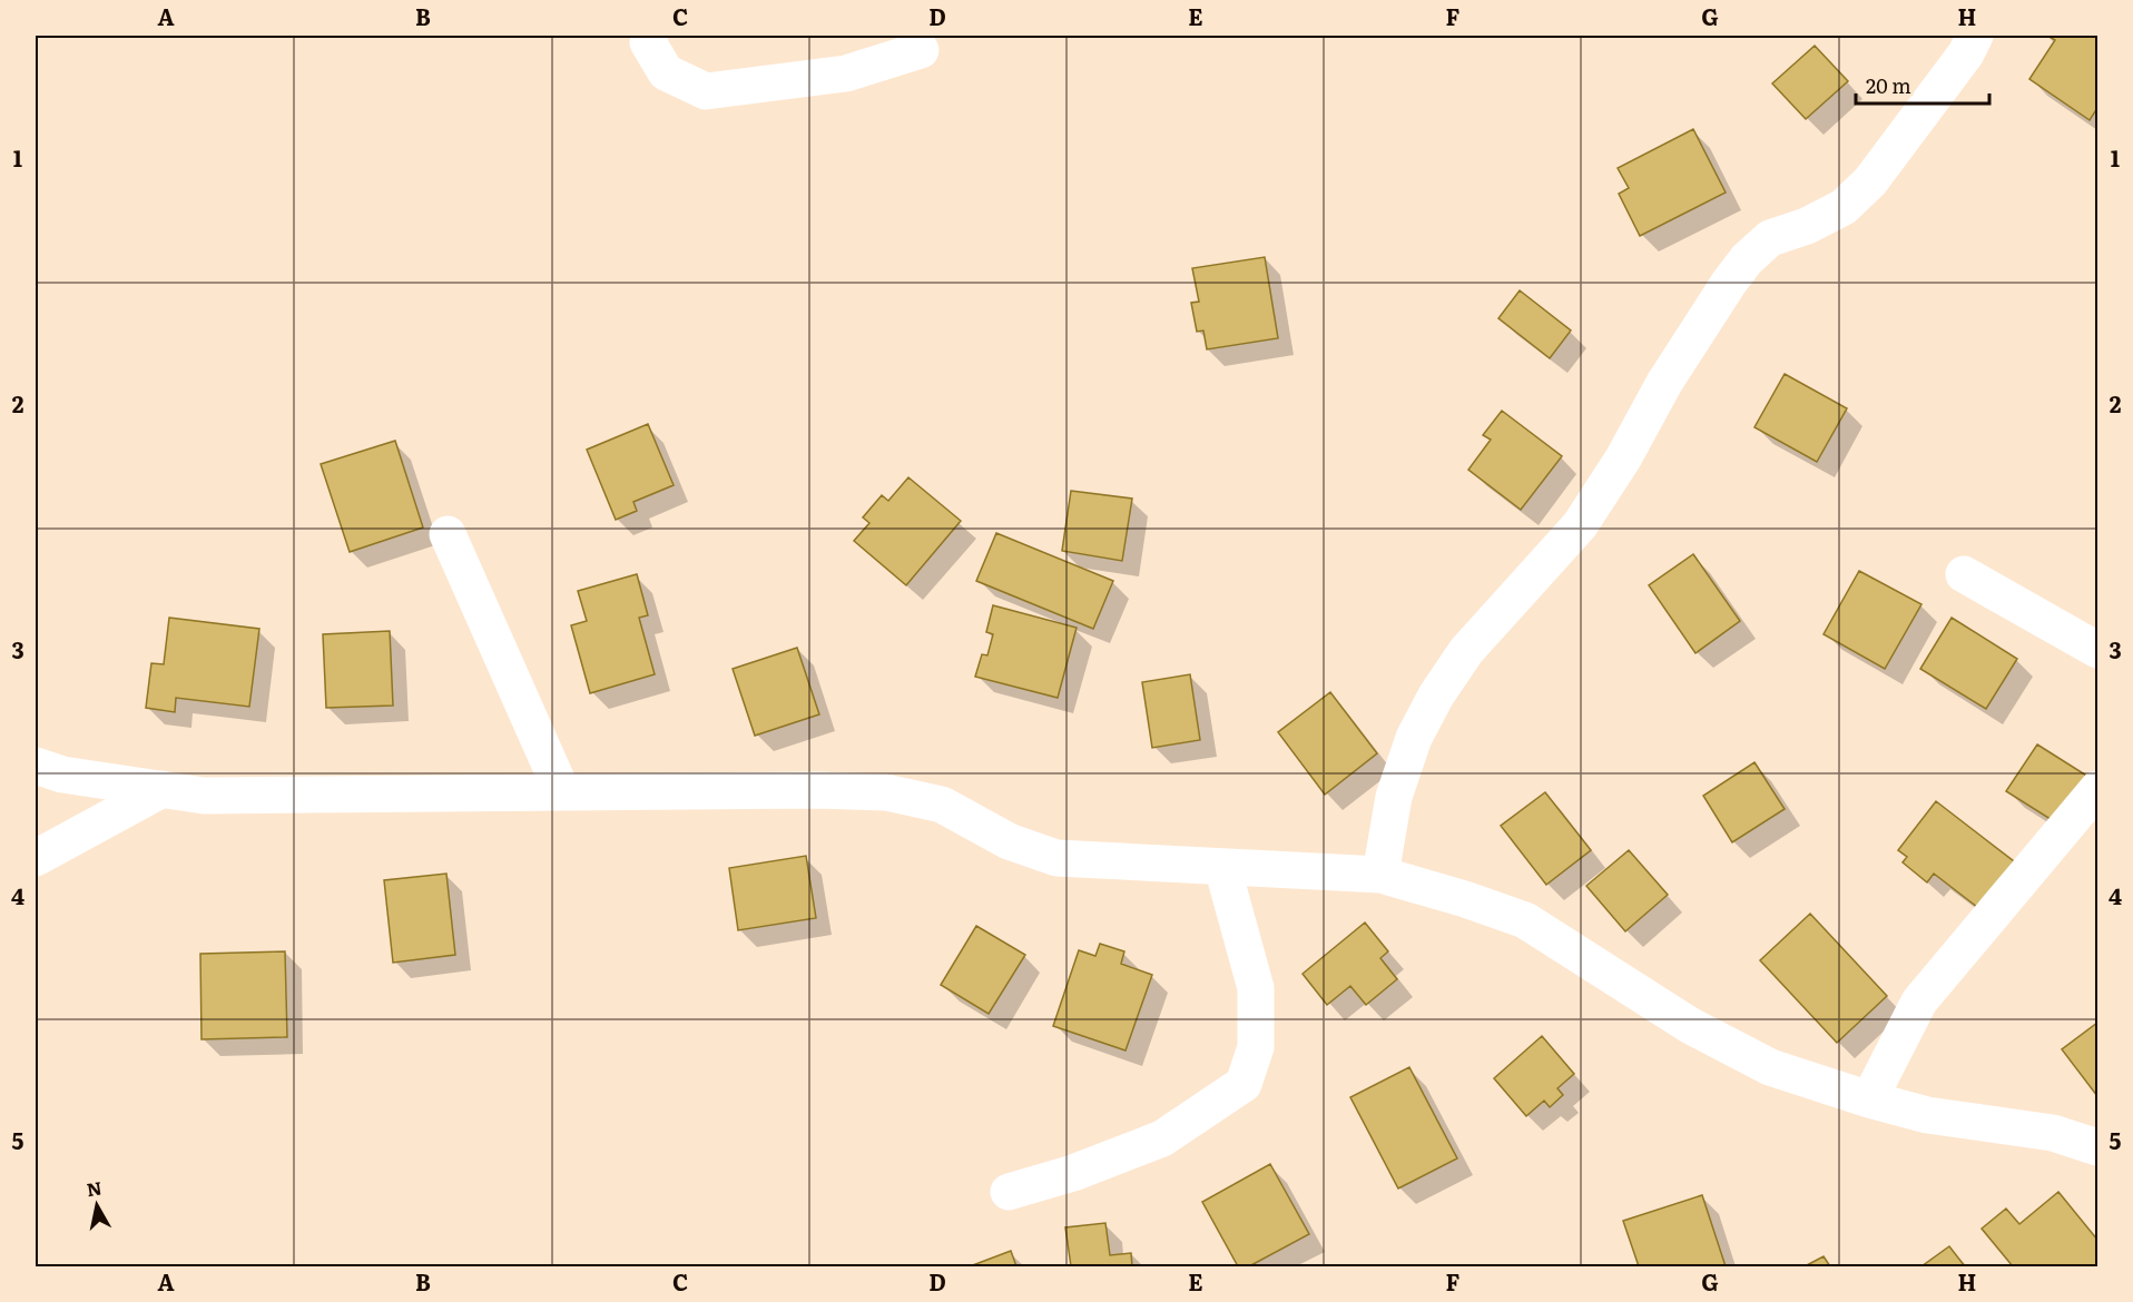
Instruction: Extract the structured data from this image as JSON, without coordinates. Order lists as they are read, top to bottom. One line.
{"scale_bar":"20 m","north":"top","grid":{"columns":["A","B","C","D","E","F","G","H"],"rows":["1","2","3","4","5"]}}
